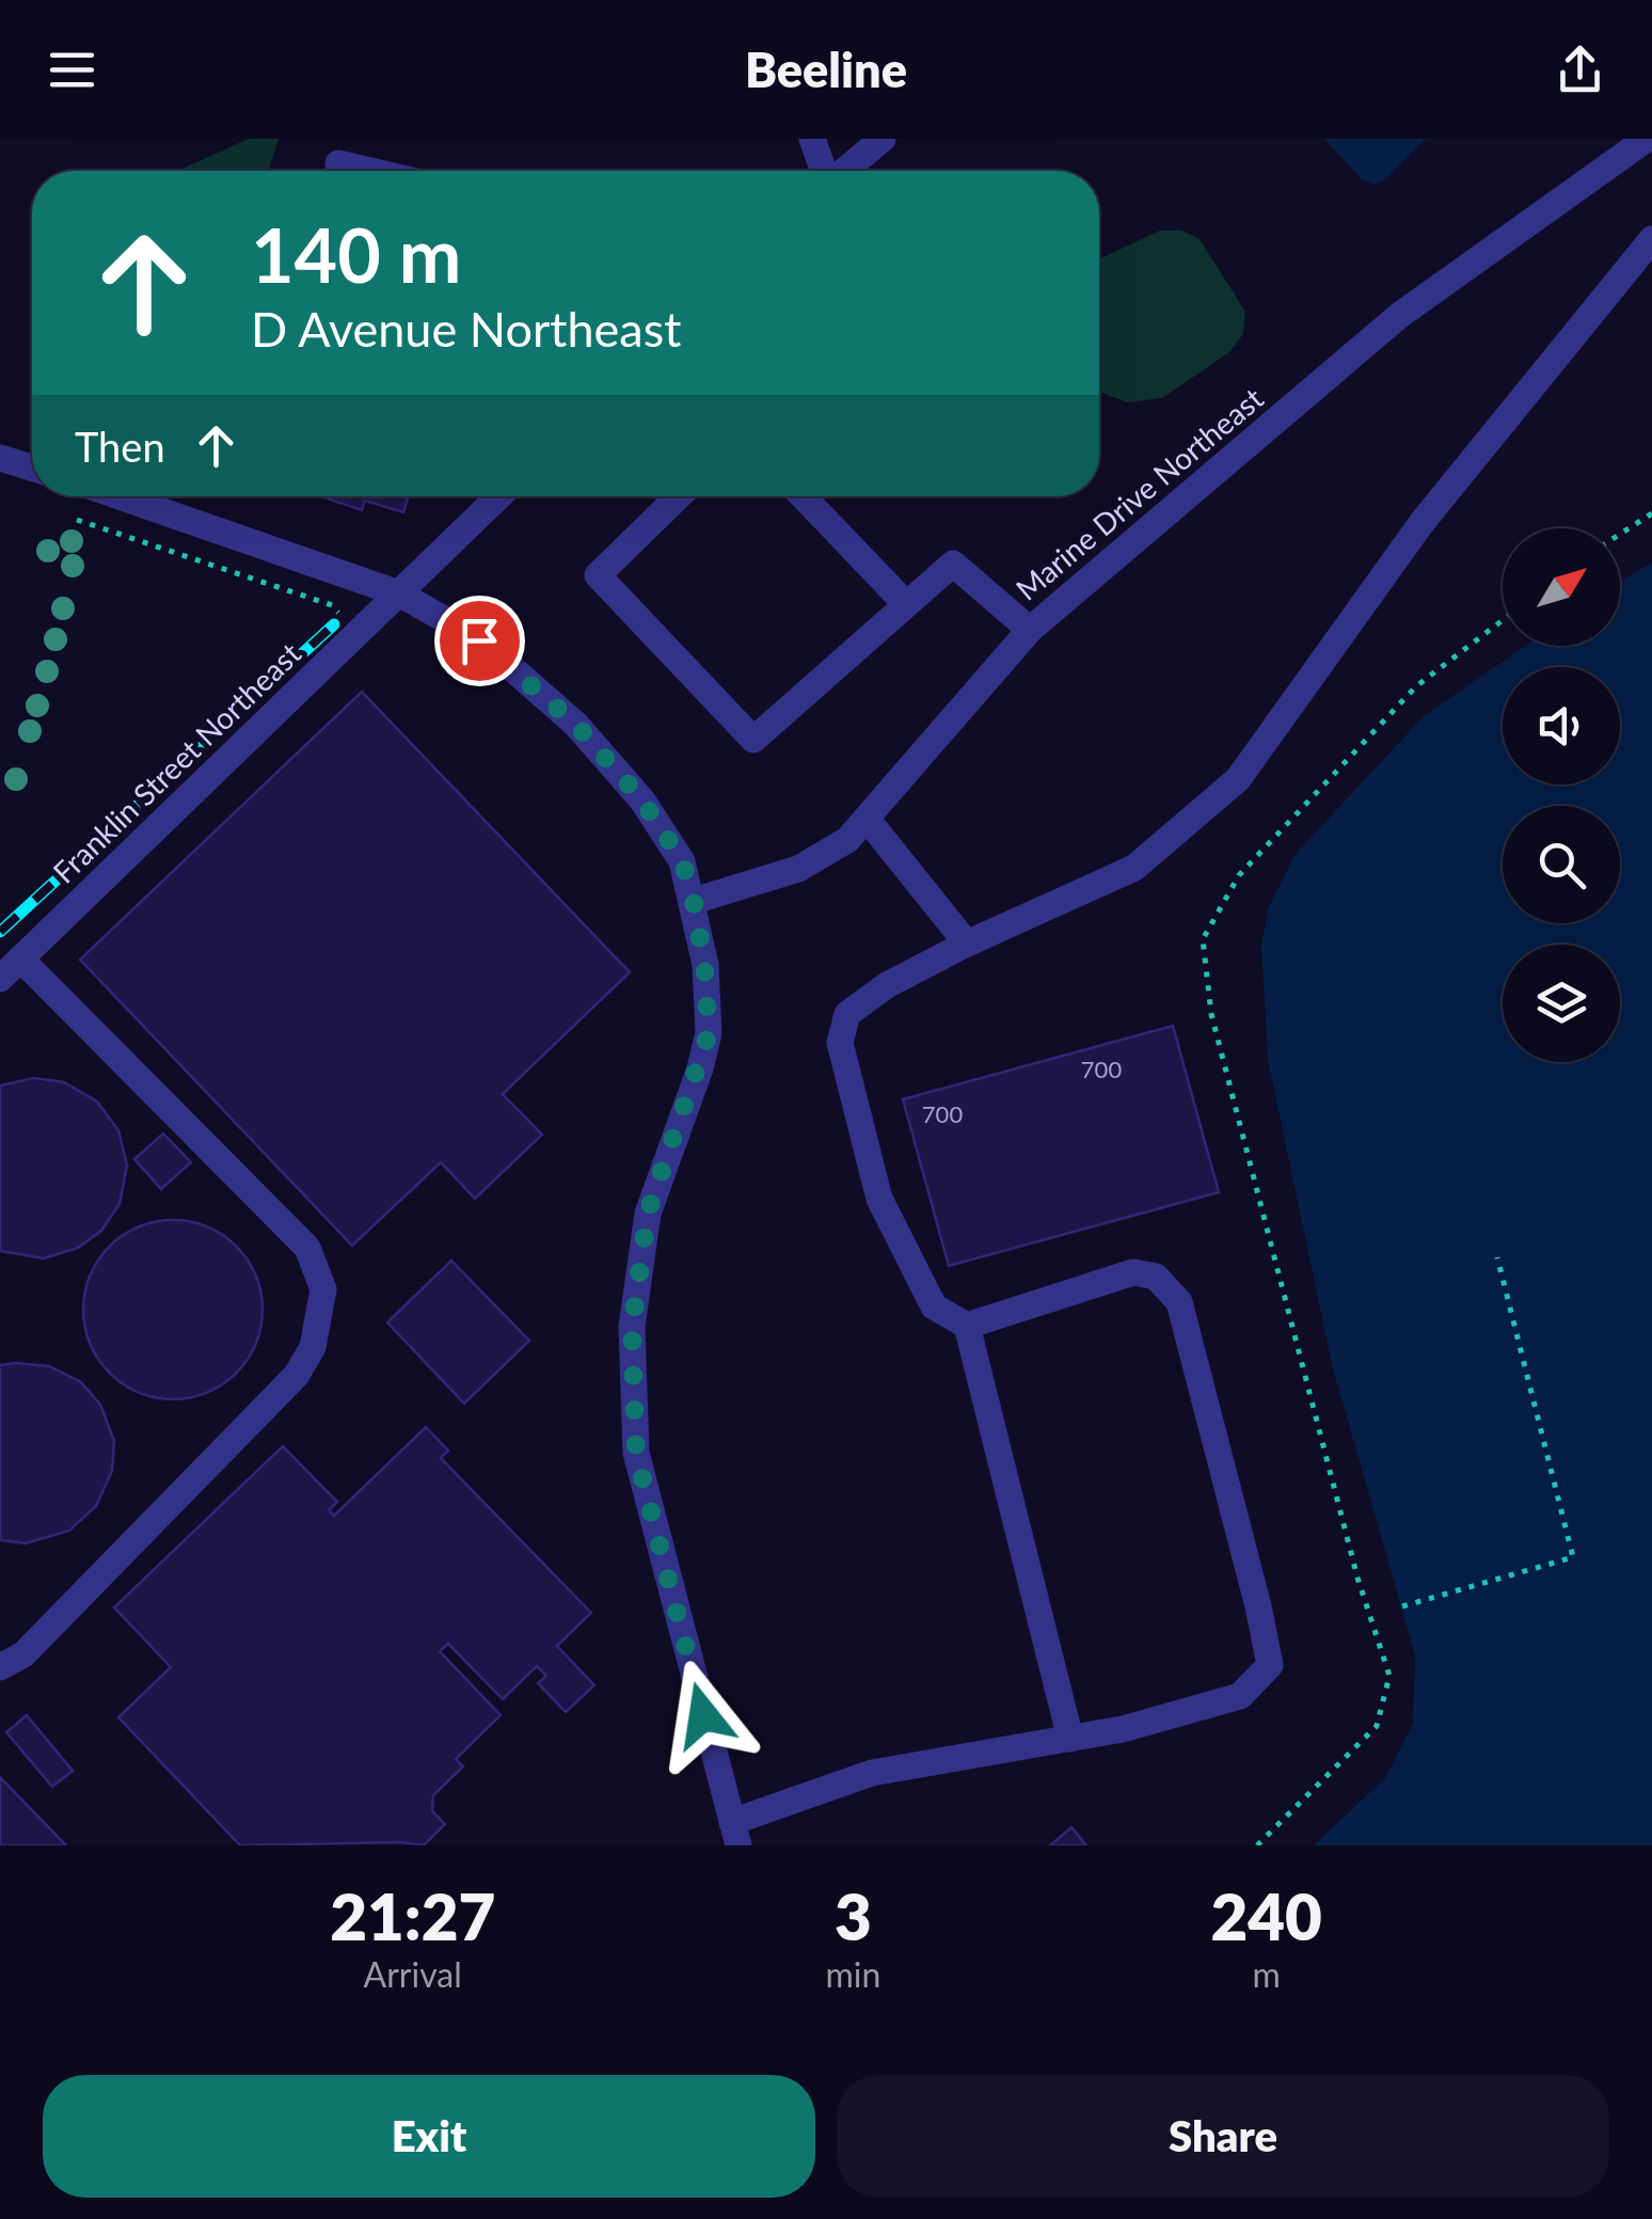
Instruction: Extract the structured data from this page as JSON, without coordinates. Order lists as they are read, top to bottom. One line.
{"streets":{"street":["Marine Drive Northeast","Franklin Street Northeast"]},"house_numbers":["700","700"],"north":"top right","page":{"header":"Beeline","turn":["140 m","D Avenue Northeast"],"then":"Then","eta":["21:27","Arrival","3","min","240","m"],"buttons":["Exit","Share"]}}
